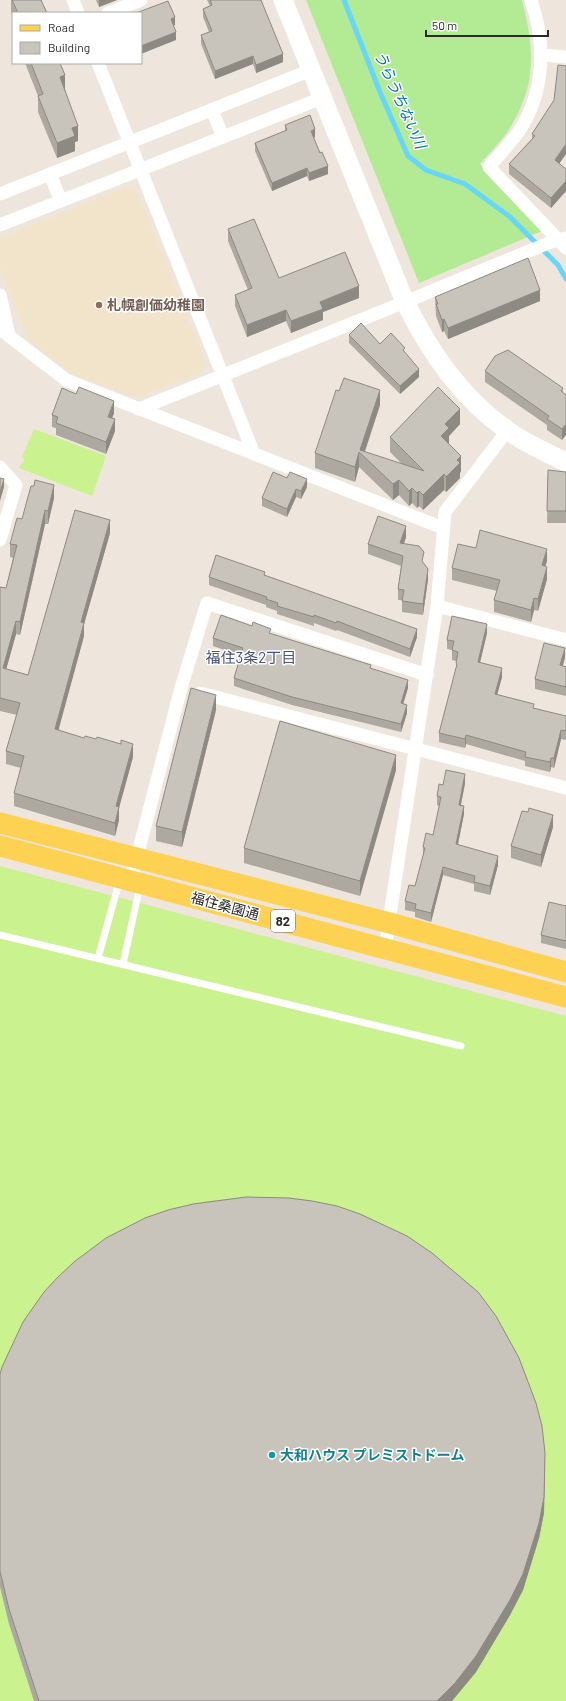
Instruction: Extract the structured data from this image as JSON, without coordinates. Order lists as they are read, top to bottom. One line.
{"streets":{"main road":["福住桑園通","82"]},"districts":["福住3条2丁目"],"water":["うらうちない川"],"places":["札幌創価幼稚園","大和ハウス プレミストドーム"],"legend":["Road","Building"],"scale_bar":"50 m"}
